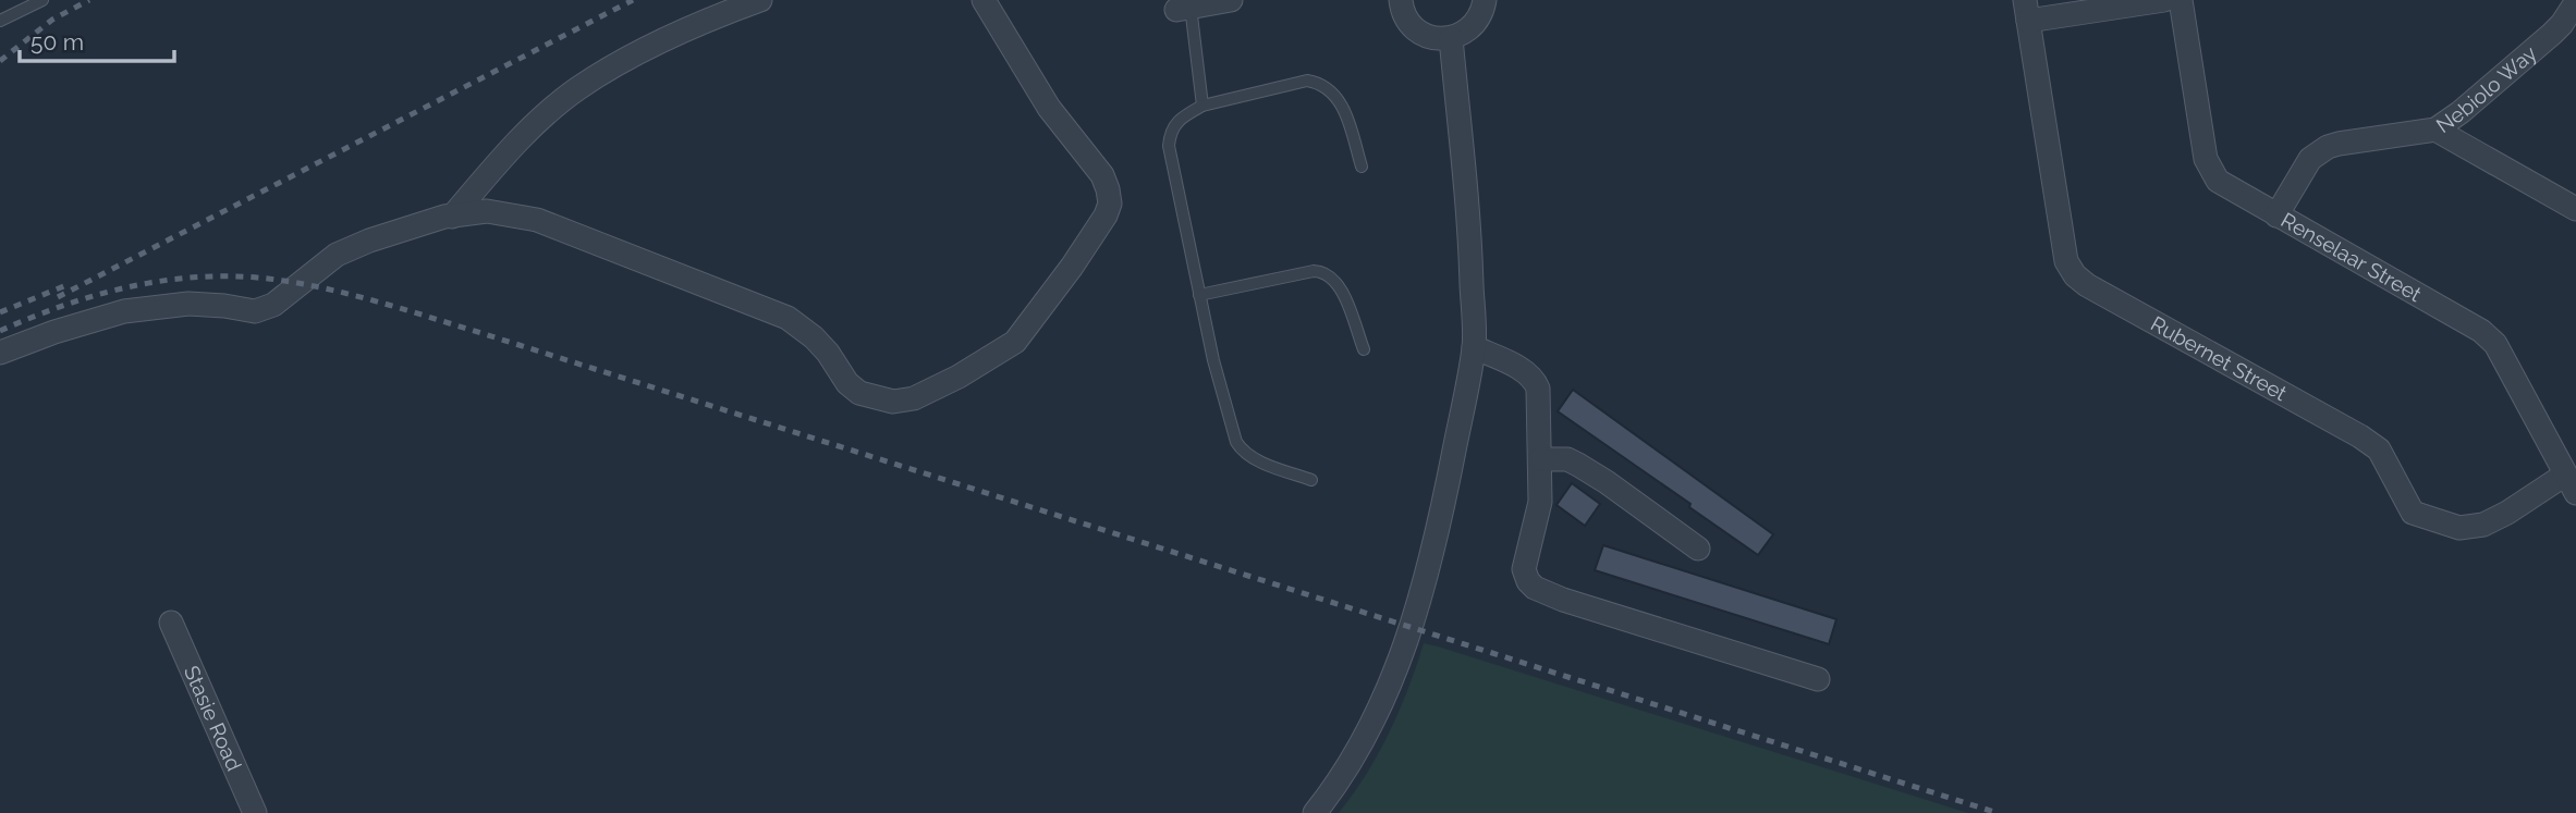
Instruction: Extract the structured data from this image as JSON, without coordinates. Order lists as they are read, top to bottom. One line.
{"streets":{"street":["Nebiolo Way","Renselaar Street","Rubernet Street","Stasie Road"]},"crossings":[["Nebiolo Way","Renselaar Street"],["Renselaar Street","Rubernet Street"]],"scale_bar":"50 m"}
